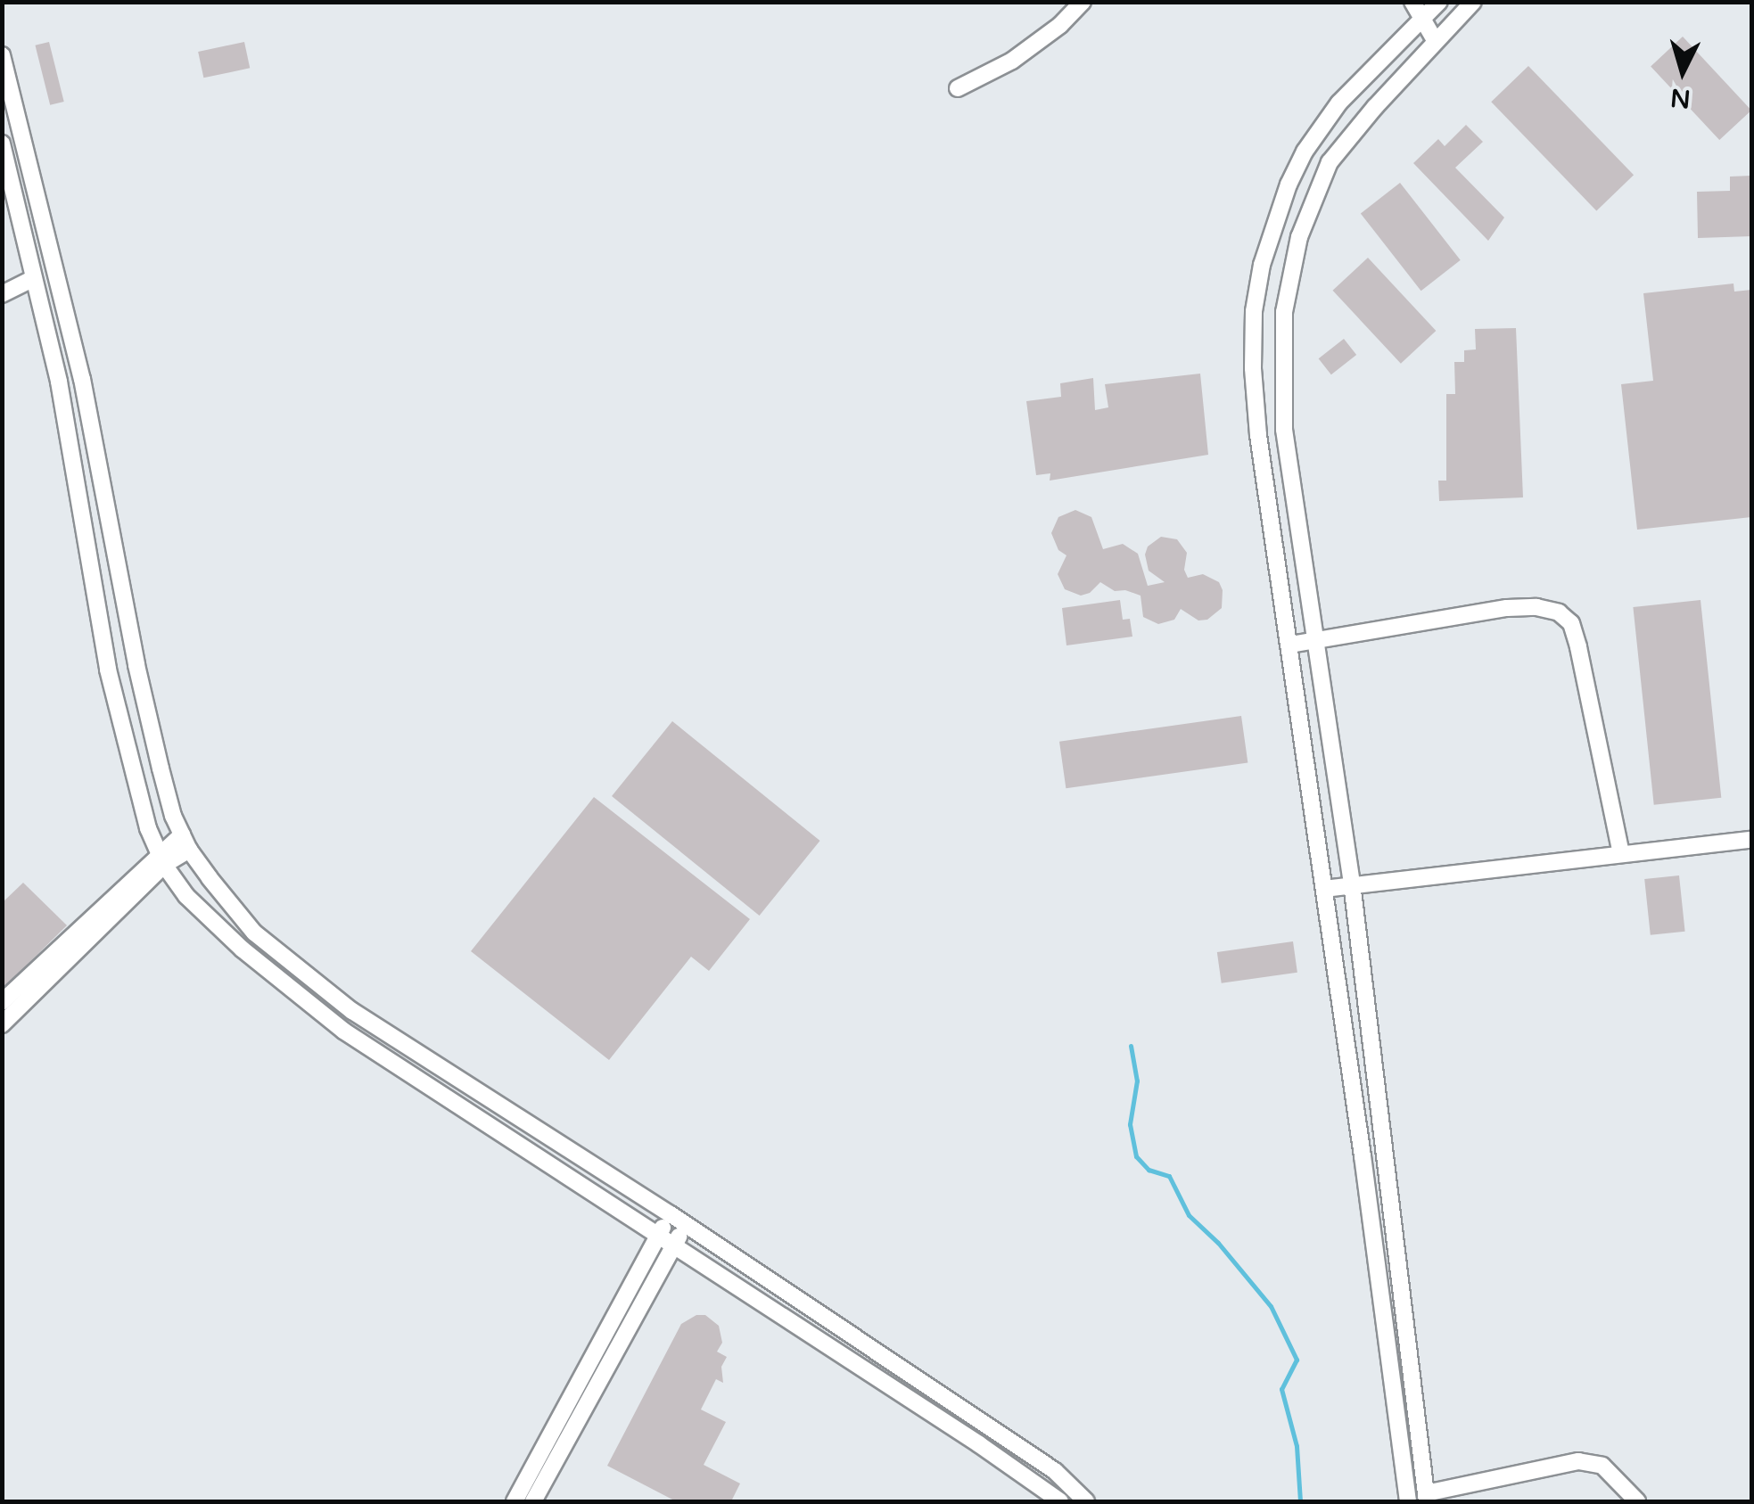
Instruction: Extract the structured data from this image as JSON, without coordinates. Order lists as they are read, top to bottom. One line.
{"north":"bottom"}
